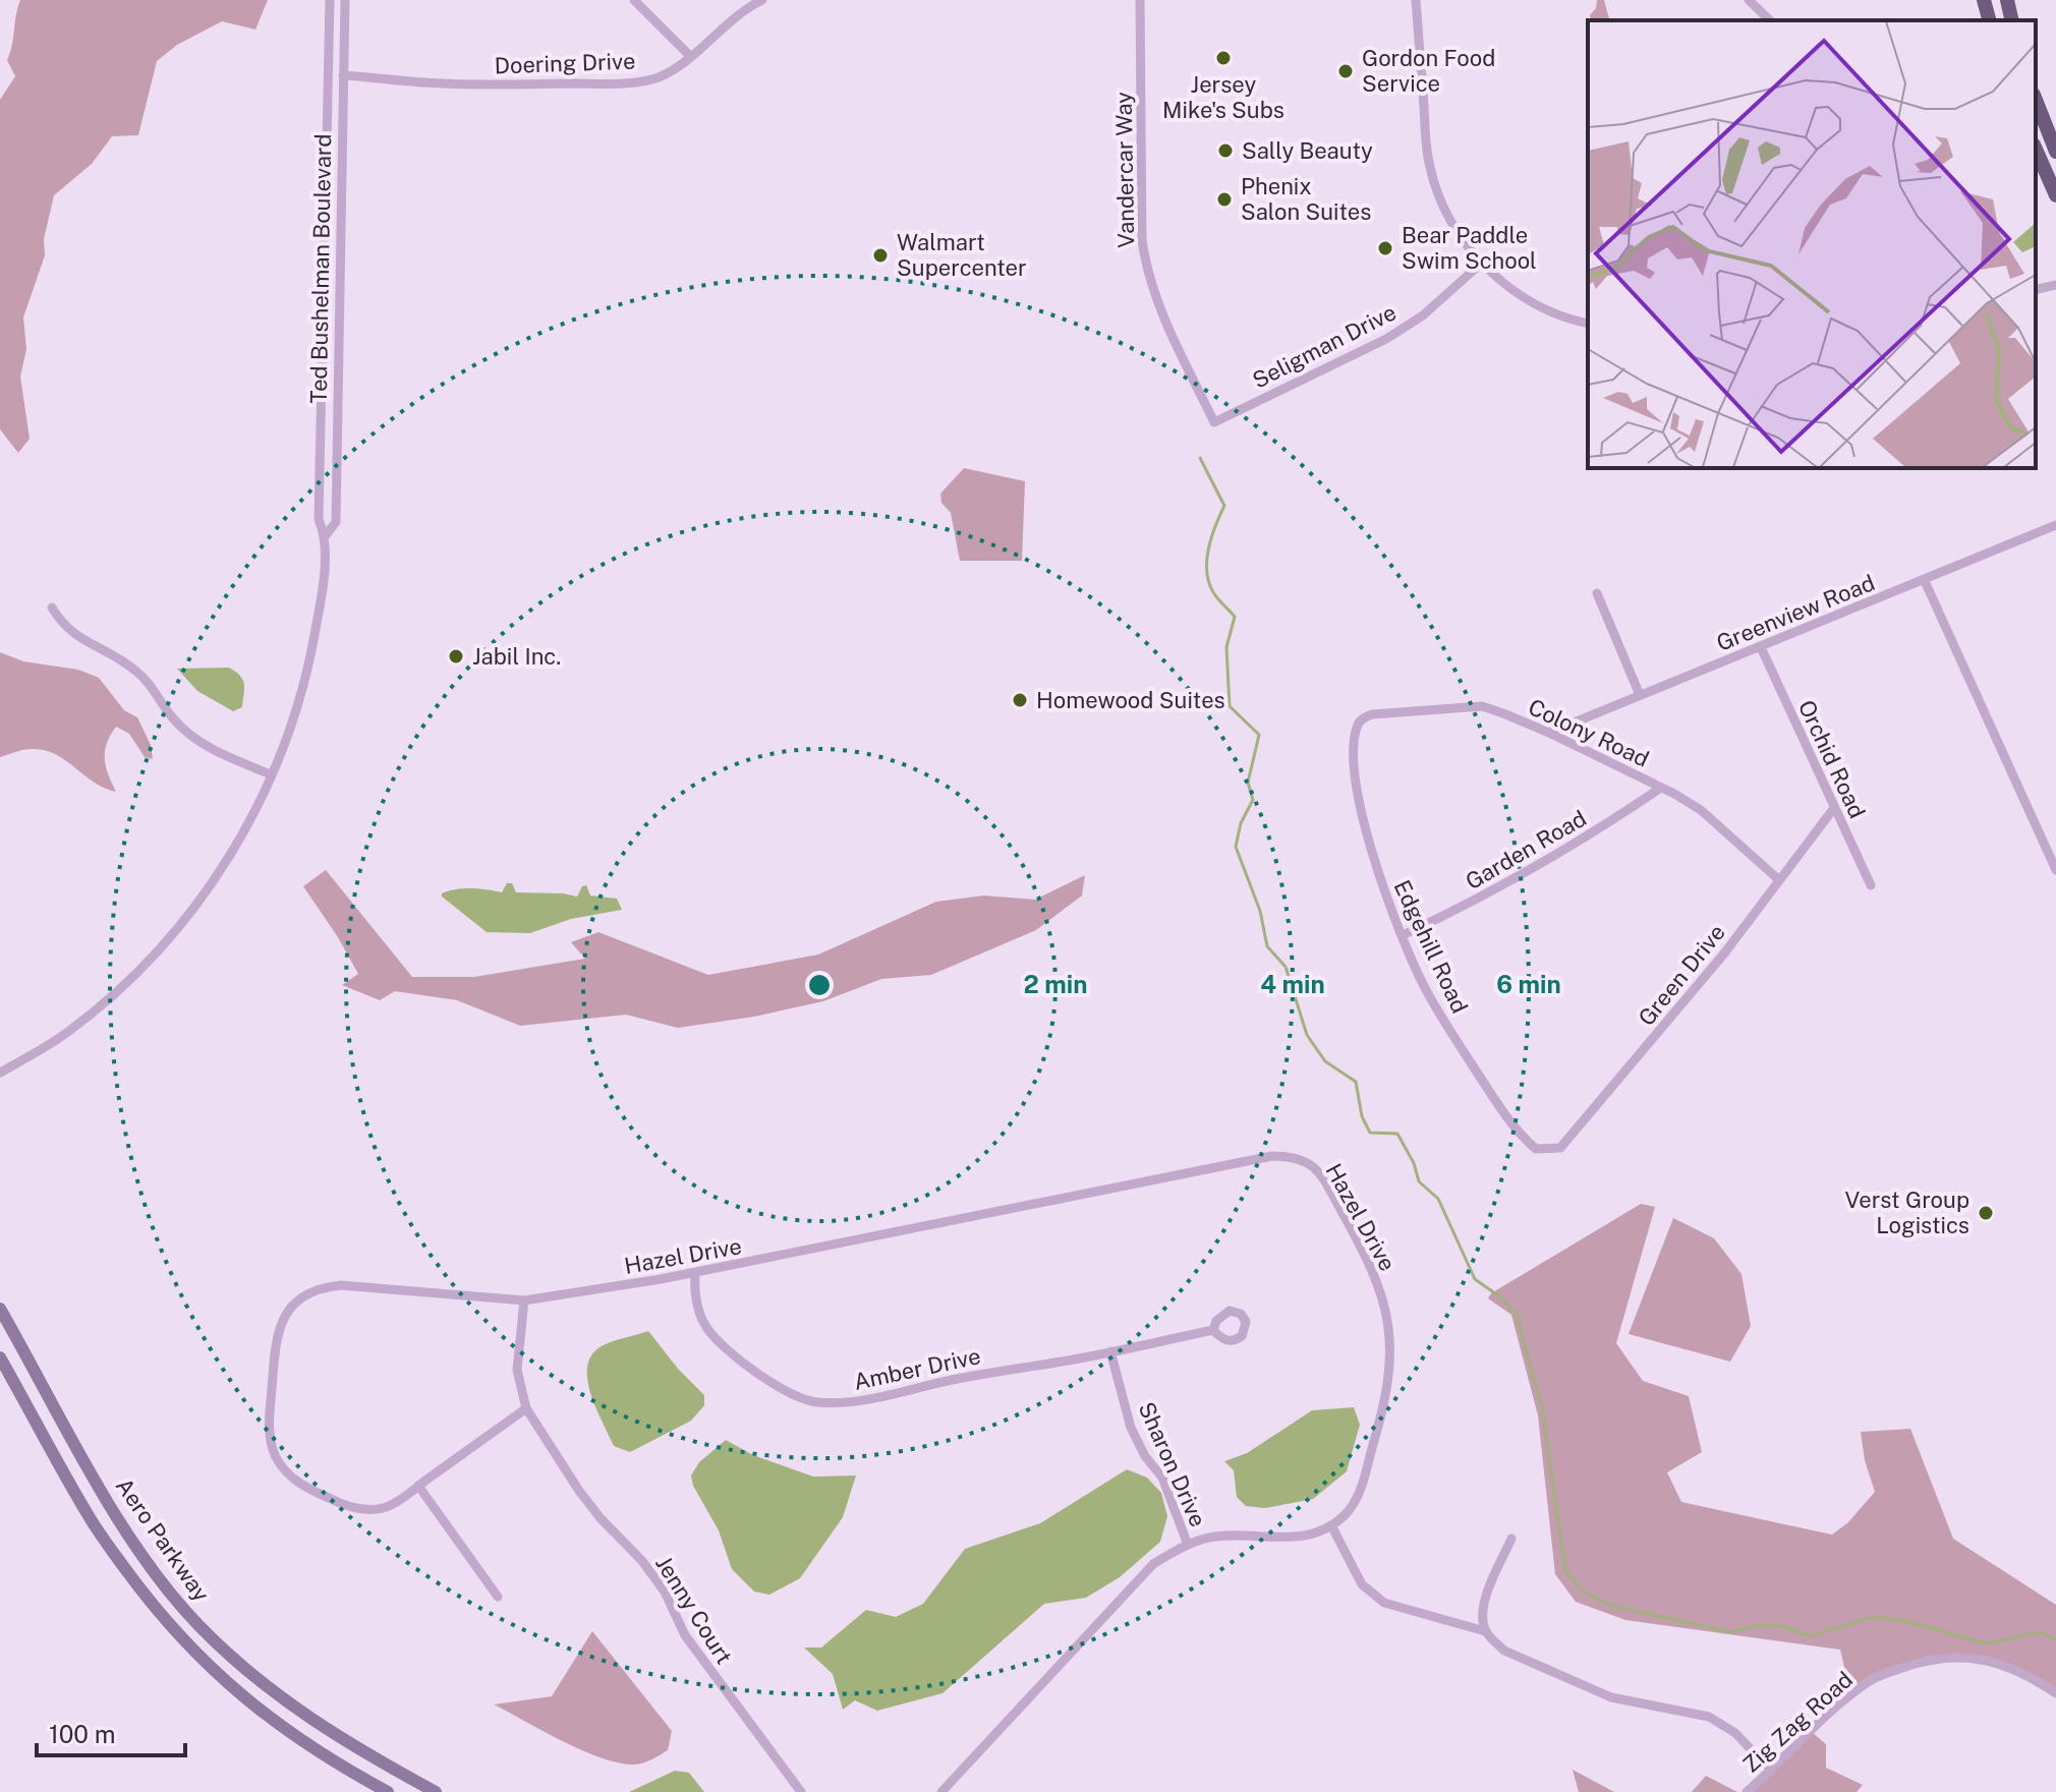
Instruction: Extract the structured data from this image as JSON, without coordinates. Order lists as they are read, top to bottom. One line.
{"streets":{"main road":["Aero Parkway"],"street":["Doering Drive","Vandercar Way","Ted Bushelman Boulevard","Seligman Drive","Greenview Road","Colony Road","Orchid Road","Garden Road","Edgehill Road","Green Drive","Hazel Drive","Amber Drive","Sharon Drive","Jenny Court","Zig Zag Road"]},"crossings":[["Doering Drive","Ted Bushelman Boulevard"],["Vandercar Way","Seligman Drive"],["Greenview Road","Colony Road"],["Greenview Road","Orchid Road"],["Colony Road","Garden Road"],["Colony Road","Edgehill Road"],["Colony Road","Green Drive"],["Orchid Road","Green Drive"],["Garden Road","Edgehill Road"],["Edgehill Road","Green Drive"],["Hazel Drive","Amber Drive"],["Hazel Drive","Jenny Court"],["Amber Drive","Sharon Drive"]],"places":["Jersey Mike's Subs","Gordon Food Service","Sally Beauty","Phenix Salon Suites","Bear Paddle Swim School","Walmart Supercenter","Jabil Inc.","Homewood Suites","Verst Group Logistics"],"scale_bar":"100 m","rings":["2 min","4 min","6 min"]}
